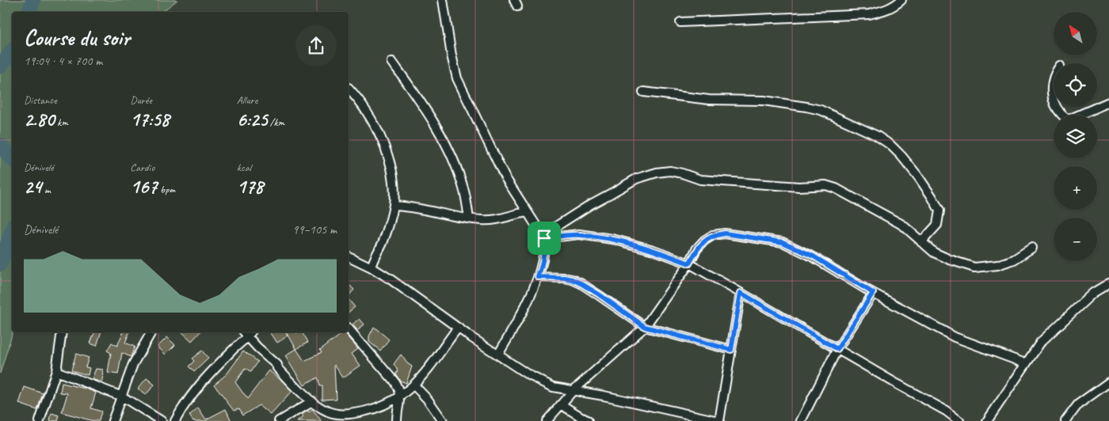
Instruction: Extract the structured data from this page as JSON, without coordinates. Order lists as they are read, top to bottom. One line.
{"north":"top left","page":{"map_buttons":["+","−"],"heading":["Course du soir","19:04 · 4 × 700 m"],"stats":[["Distance","2.80 km"],["Durée","17:58"],["Allure","6:25 /km"],["Dénivelé","24 m"],["Cardio","167 bpm"],["kcal","178"]],"chart":["Dénivelé","99–105 m"]}}
